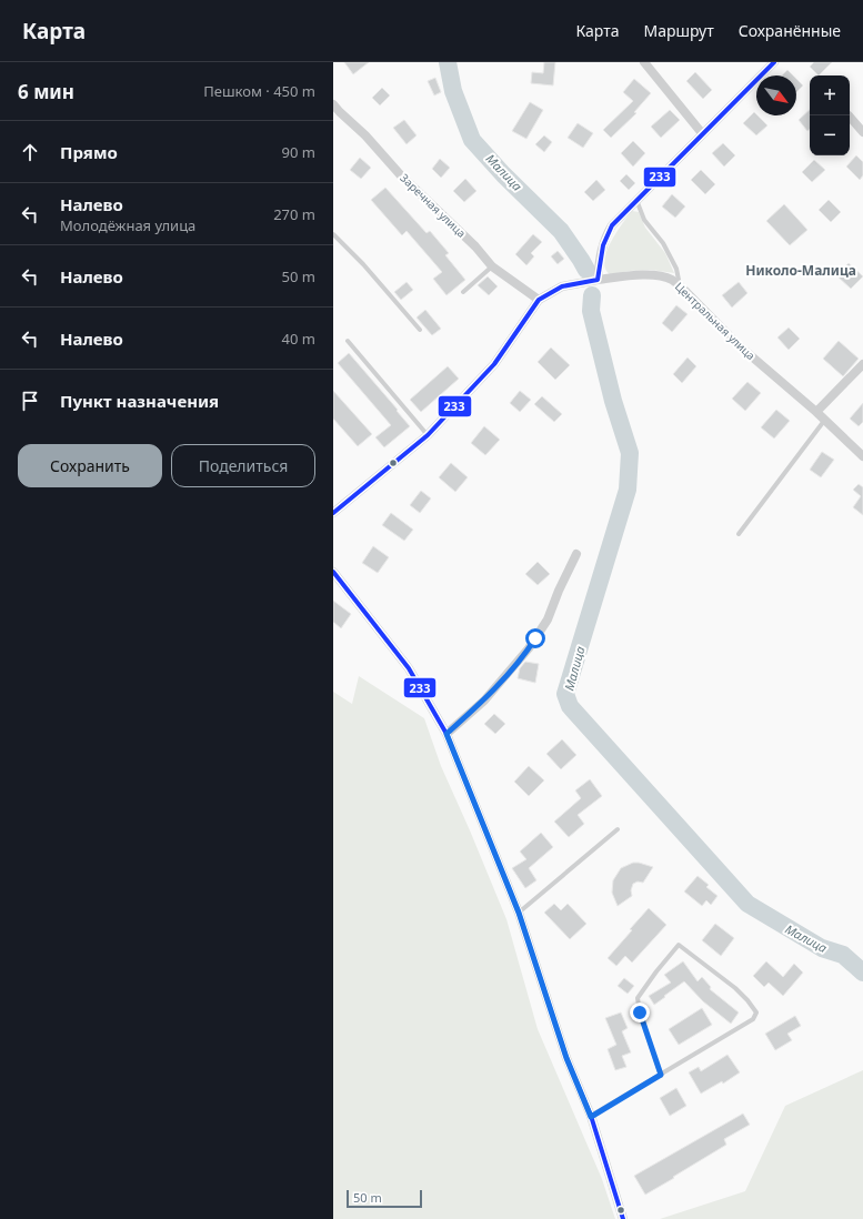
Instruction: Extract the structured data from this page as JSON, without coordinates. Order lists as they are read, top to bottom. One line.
{"streets":{"street":["Заречная улица","Центральная улица"]},"crossings":[["Заречная улица","Центральная улица"]],"districts":["Николо-Малица"],"water":["Малица"],"lines":["transit line 233"],"scale_bar":"50 m","north":"bottom right","page":{"header":"Карта","nav":["Карта","Маршрут","Сохранённые"],"heading":["6 мин","Пешком · 450 m"],"map_buttons":["+","−"],"list":[["Прямо","90 m"],["Налево","Молодёжная улица","270 m"],["Налево","50 m"],["Налево","40 m"],"Пункт назначения"],"buttons":["Сохранить","Поделиться"],"scale":"50 m"}}
